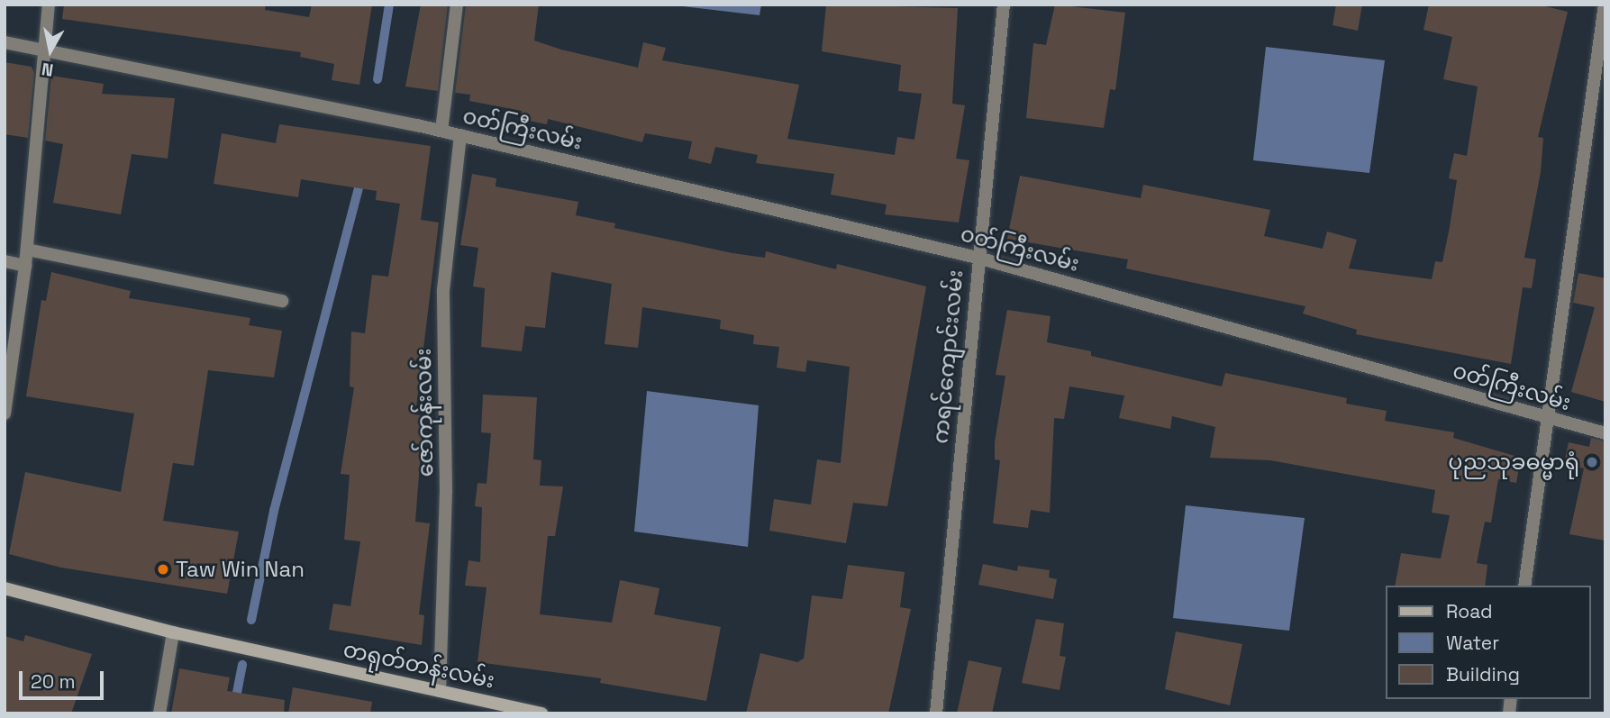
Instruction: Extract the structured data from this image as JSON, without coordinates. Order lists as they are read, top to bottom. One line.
{"streets":{"street":["၀တ်ကြီးလမ်း","ကရင်ကျောင်းလမ်း","ဇော်ကုန်းလမ်း","တရုတ်တန်းလမ်း"]},"crossings":[["၀တ်ကြီးလမ်း","ကရင်ကျောင်းလမ်း"],["၀တ်ကြီးလမ်း","ဇော်ကုန်းလမ်း"],["ဇော်ကုန်းလမ်း","တရုတ်တန်းလမ်း"]],"places":["ပုညသုခဓမ္မာရုံ","Taw Win Nan"],"legend":["Road","Water","Building"],"scale_bar":"20 m","north":"bottom"}
